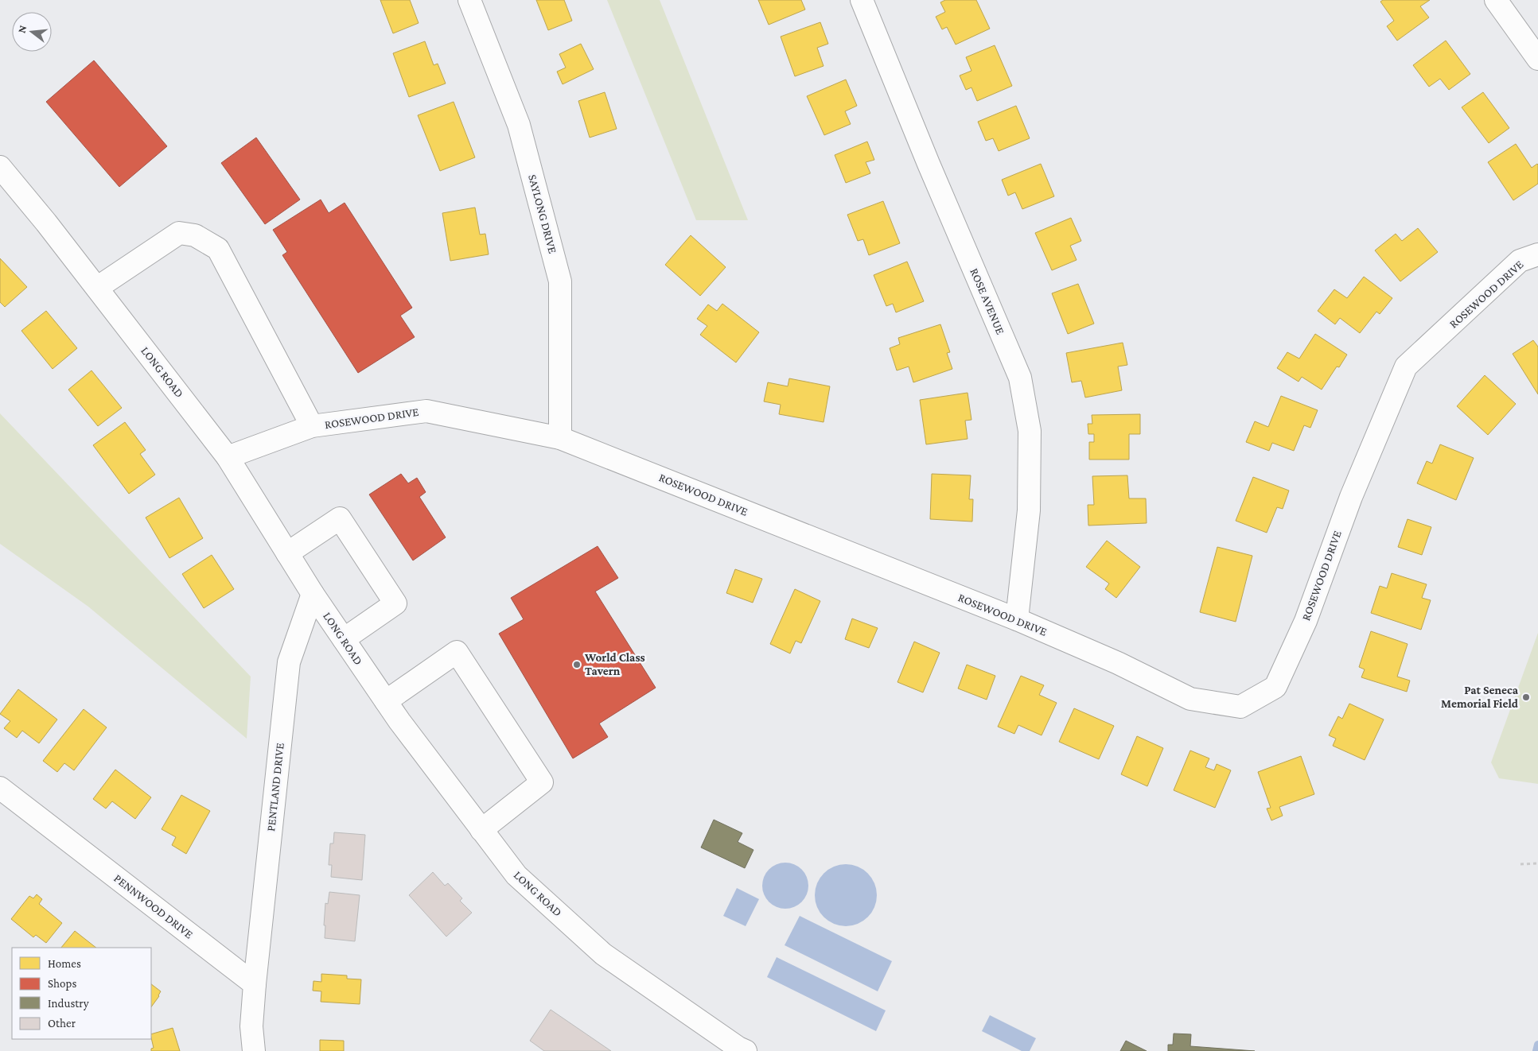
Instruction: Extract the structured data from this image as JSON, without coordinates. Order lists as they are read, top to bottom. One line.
{"streets":{"street":["SAYLONG DRIVE","ROSEWOOD DRIVE","ROSE AVENUE","LONG ROAD","PENTLAND DRIVE","PENNWOOD DRIVE"]},"crossings":[["SAYLONG DRIVE","ROSEWOOD DRIVE"],["ROSEWOOD DRIVE","ROSE AVENUE"],["ROSEWOOD DRIVE","LONG ROAD"],["LONG ROAD","PENTLAND DRIVE"],["PENTLAND DRIVE","PENNWOOD DRIVE"]],"places":["World Class Tavern","Pat Seneca Memorial Field"],"legend":["Homes","Shops","Industry","Other"],"north":"left"}
